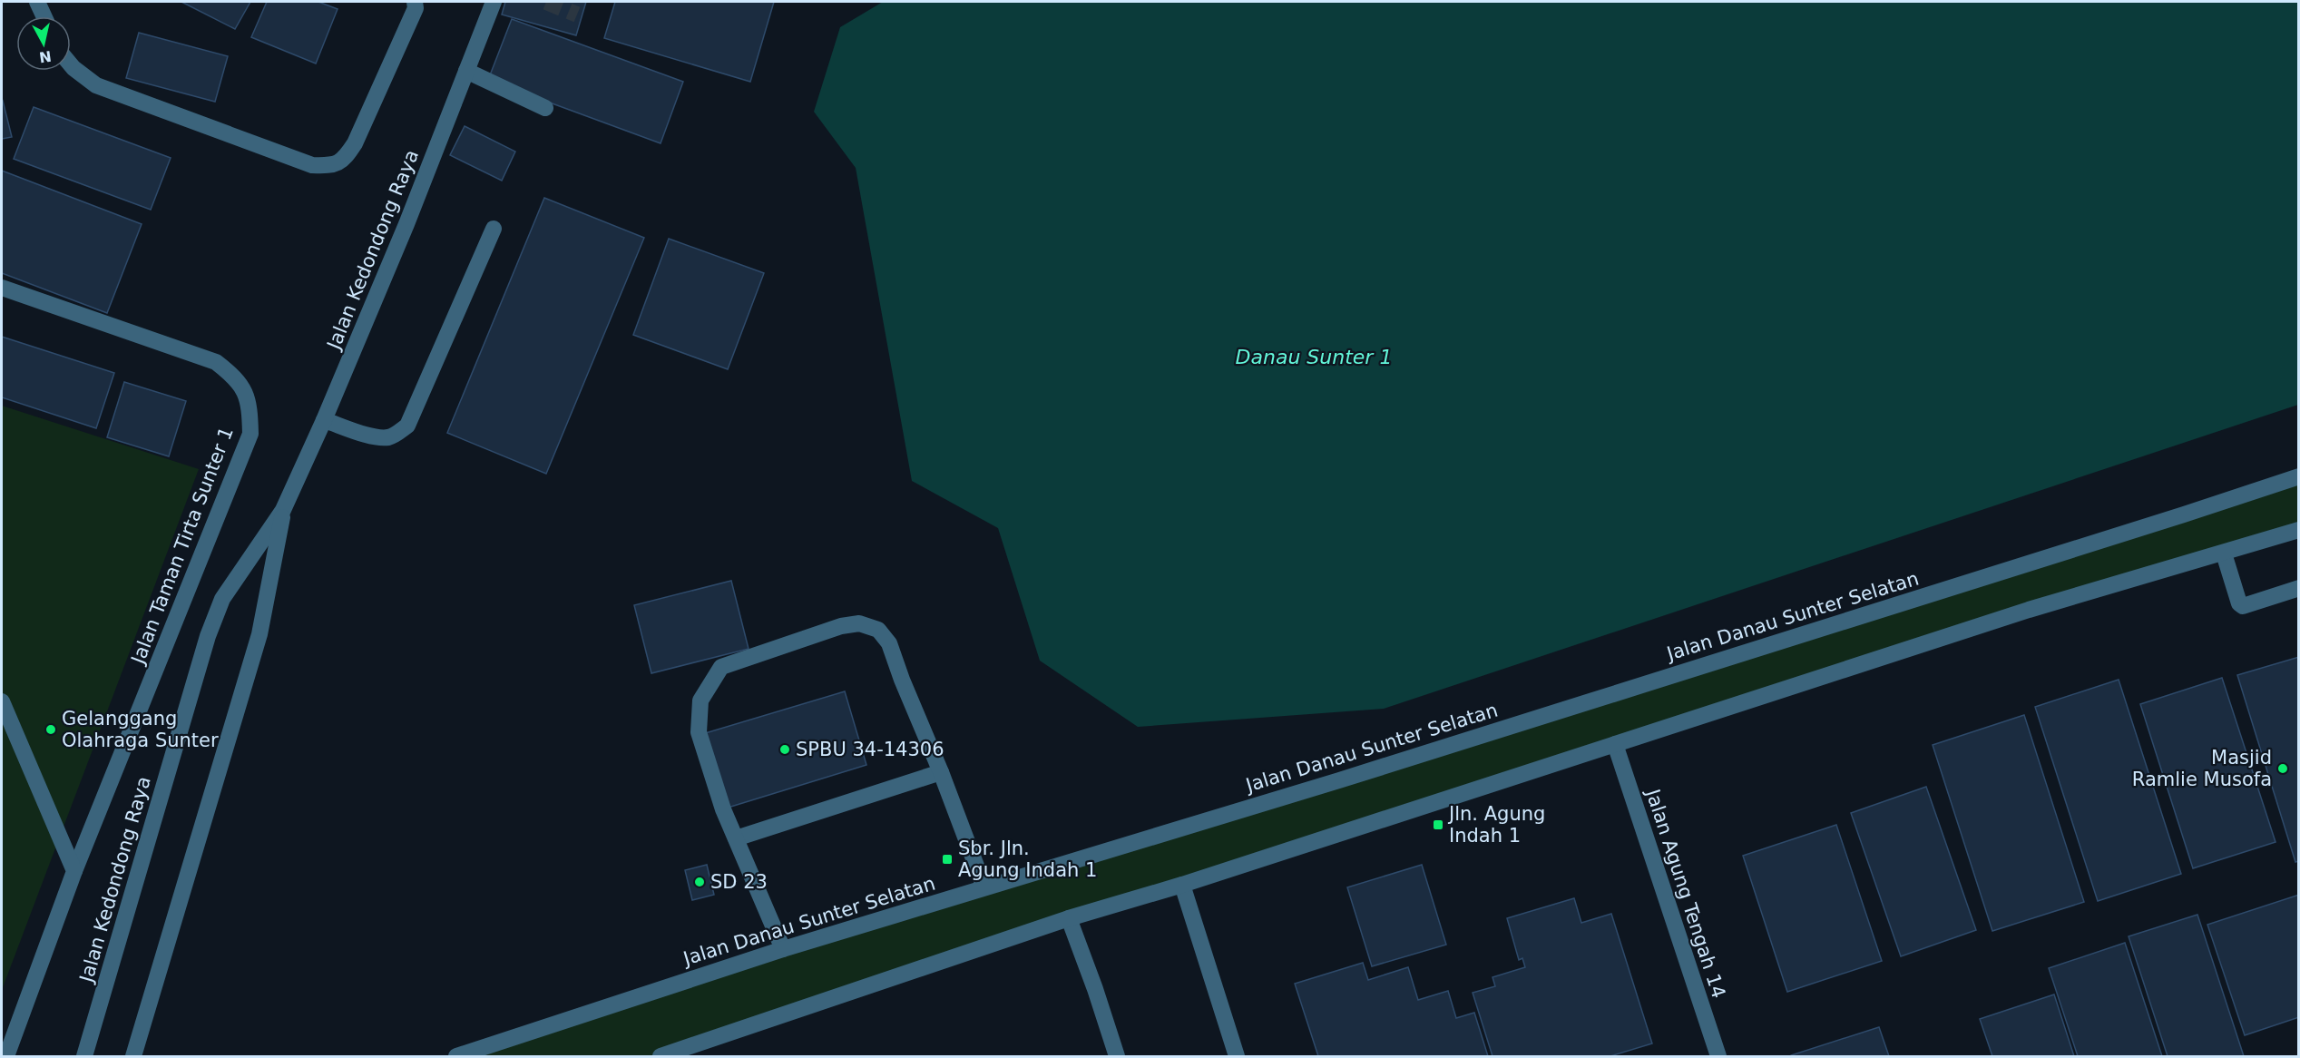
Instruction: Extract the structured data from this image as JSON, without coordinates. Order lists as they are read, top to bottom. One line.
{"streets":{"street":["Jalan Kedondong Raya","Jalan Taman Tirta Sunter 1","Jalan Danau Sunter Selatan","Jalan Agung Tengah 14"]},"water":["Danau Sunter 1"],"places":{"other":["Gelanggang Olahraga Sunter","SPBU 34-14306","Masjid Ramlie Musofa","SD 23"],"transit":["Jln. Agung Indah 1","Sbr. Jln. Agung Indah 1"]},"north":"bottom"}
